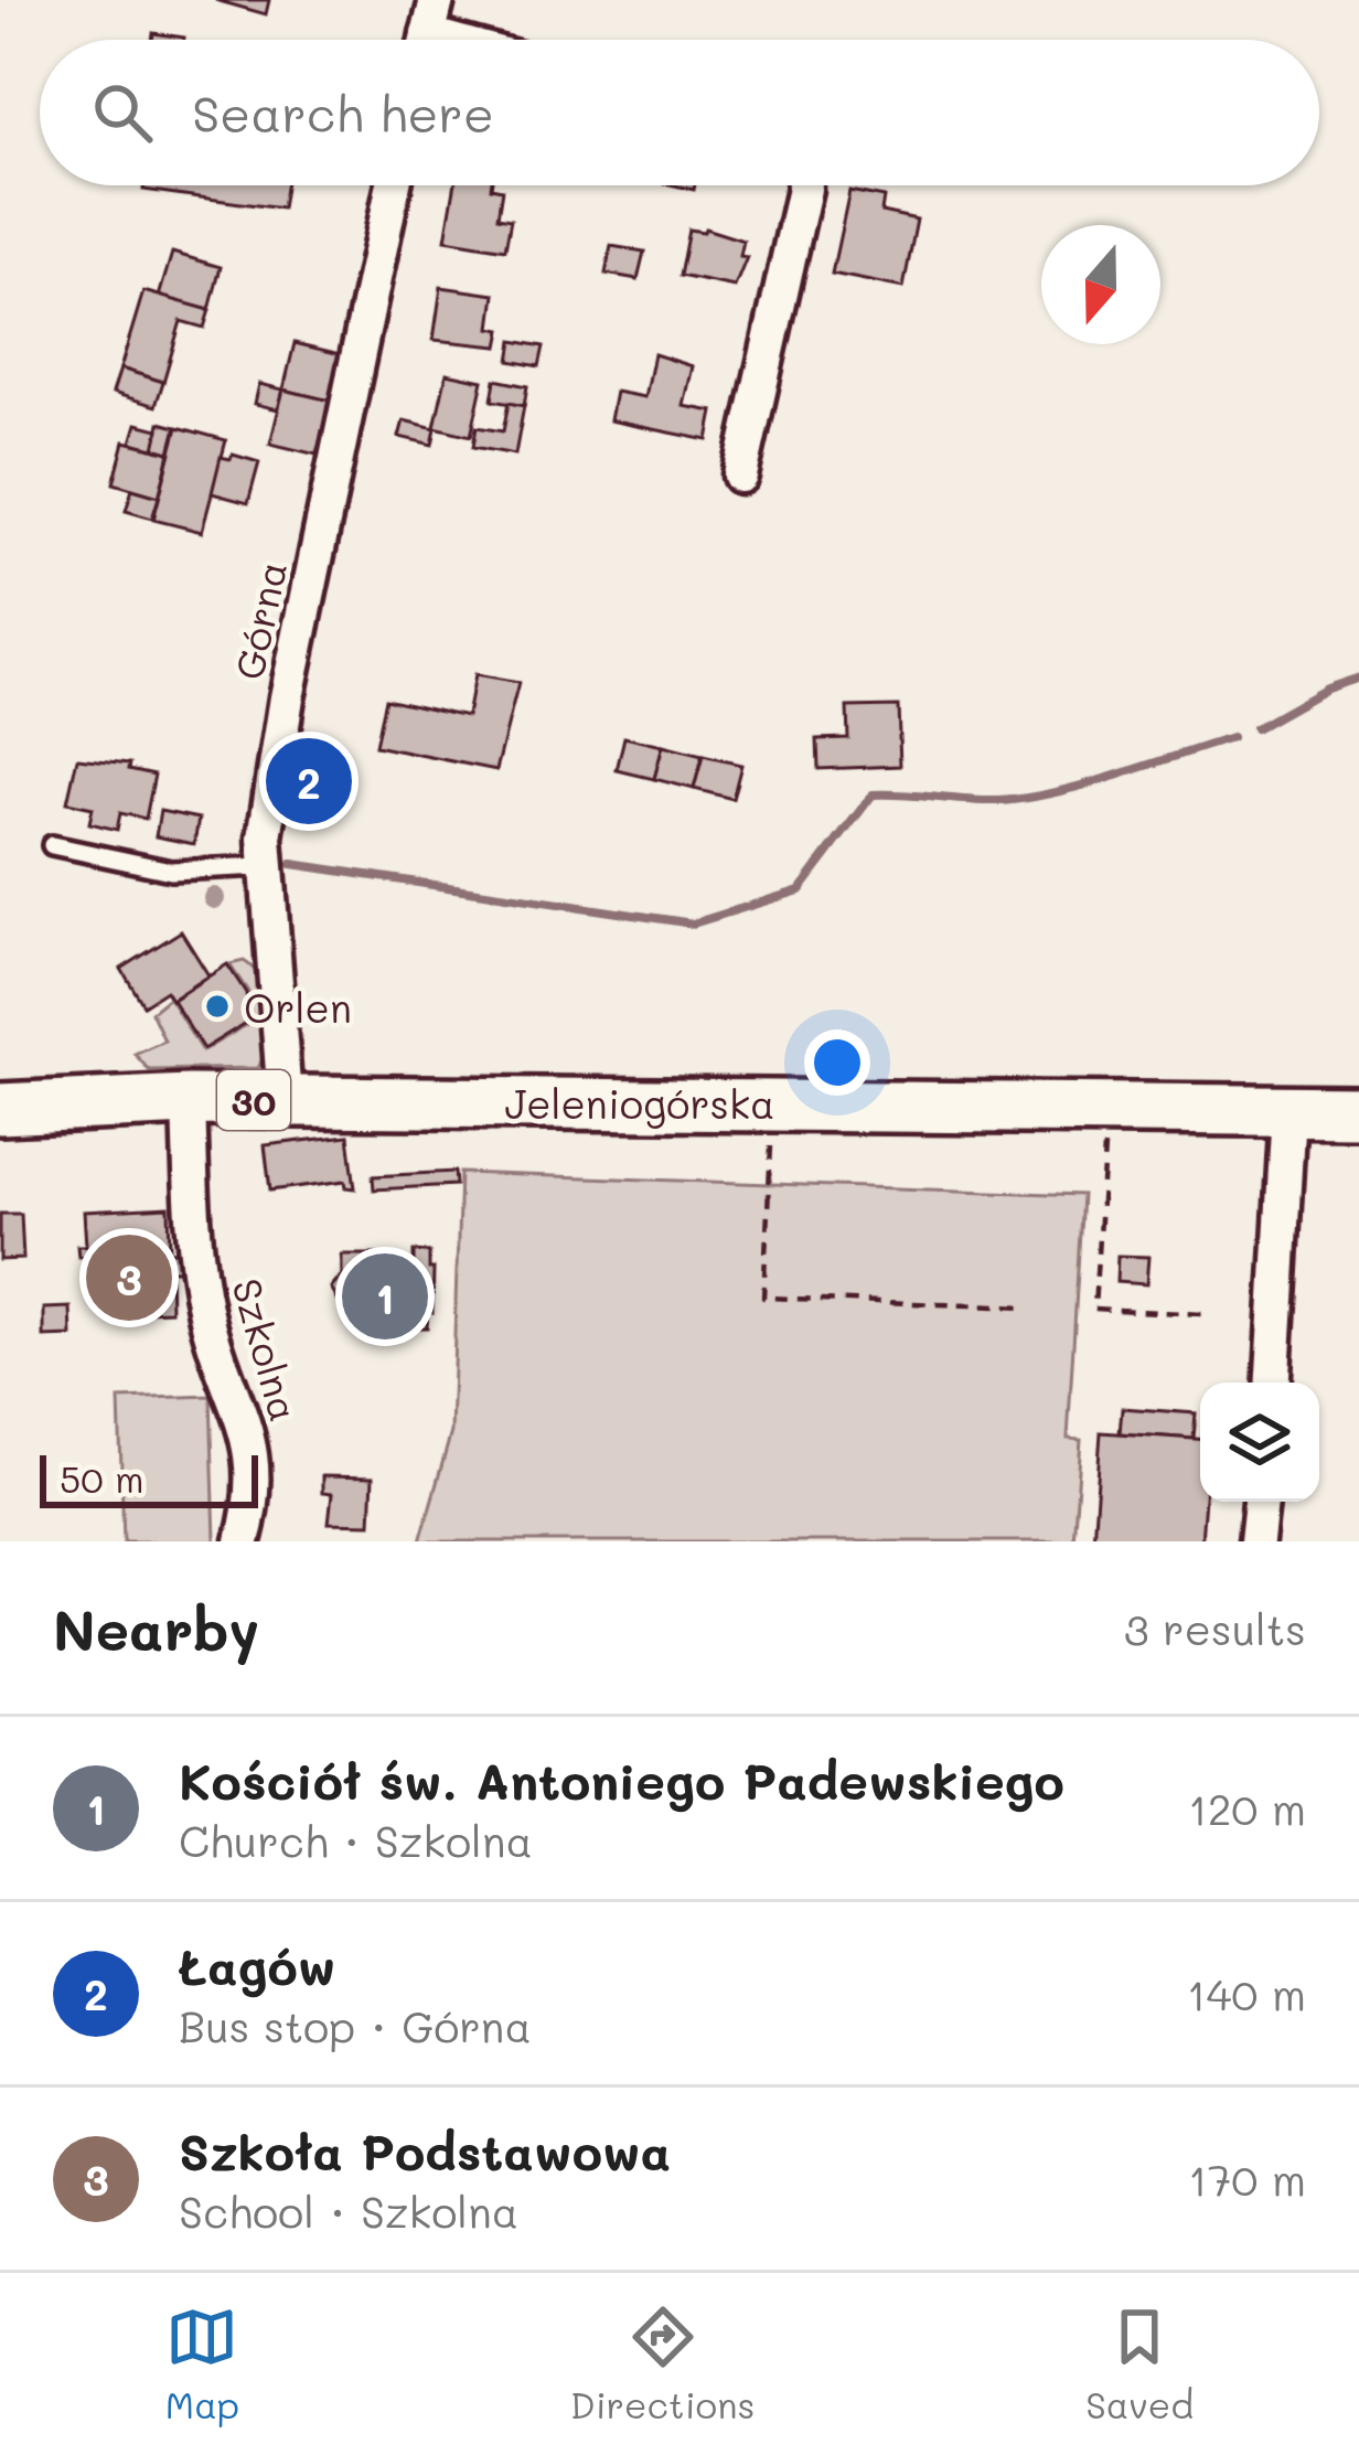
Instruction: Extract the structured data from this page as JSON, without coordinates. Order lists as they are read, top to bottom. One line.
{"streets":{"main road":["30","Jeleniogórska"],"street":["Górna","Szkolna"]},"crossings":[["Górna","Jeleniogórska"],["Jeleniogórska","Szkolna"]],"places":["Orlen"],"scale_bar":"50 m","north":"bottom","page":{"search":"Search here","pins":["2","3","1"],"scale":"50 m","heading":["Nearby","3 results"],"list":[{"mark":"1","name":"Kościół św. Antoniego Padewskiego","note":"Church · Szkolna","value":"120 m"},{"mark":"2","name":"Łagów","note":"Bus stop · Górna","value":"140 m"},{"mark":"3","name":"Szkoła Podstawowa","note":"School · Szkolna","value":"170 m"}],"nav":["Map","Directions","Saved"]}}
